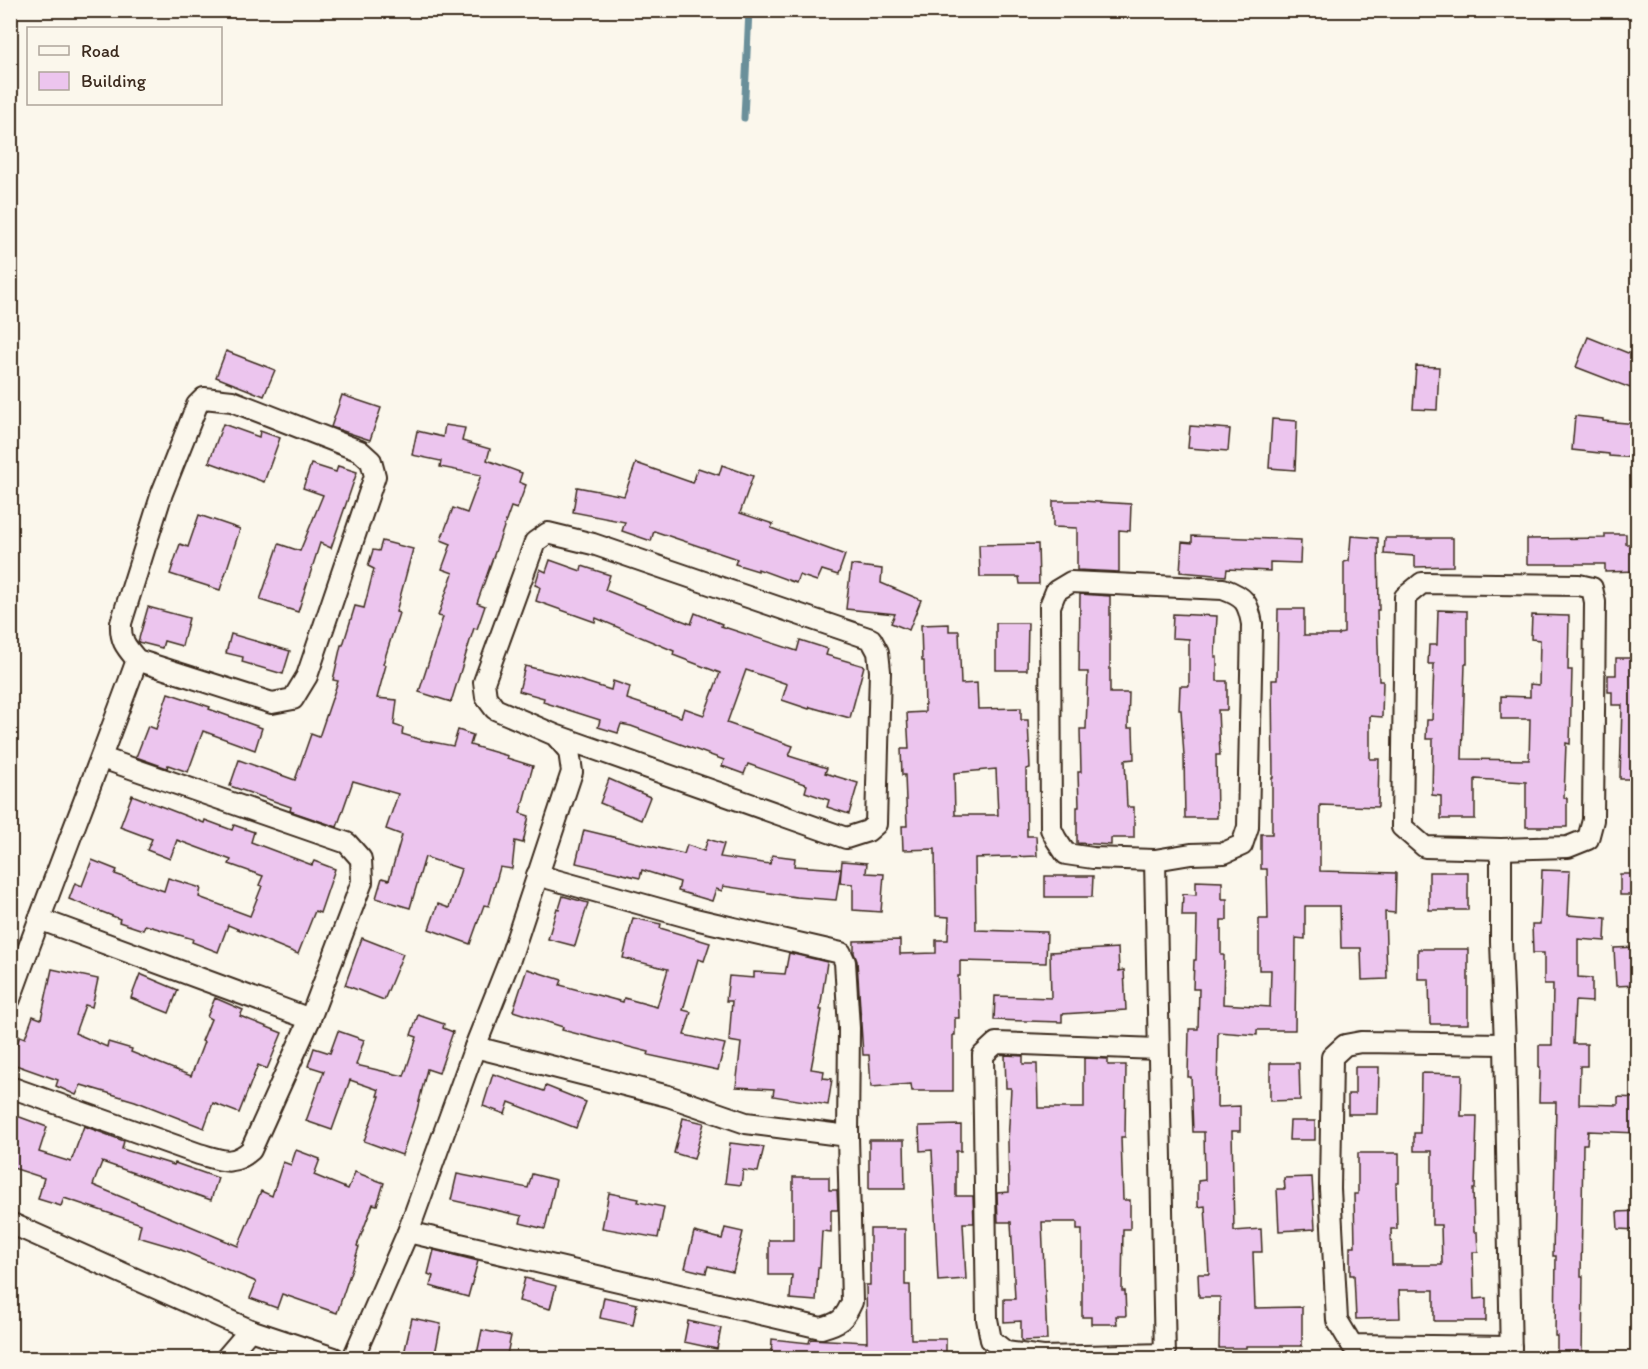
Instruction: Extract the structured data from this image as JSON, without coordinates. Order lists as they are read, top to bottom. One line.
{"legend":["Road","Building"]}
